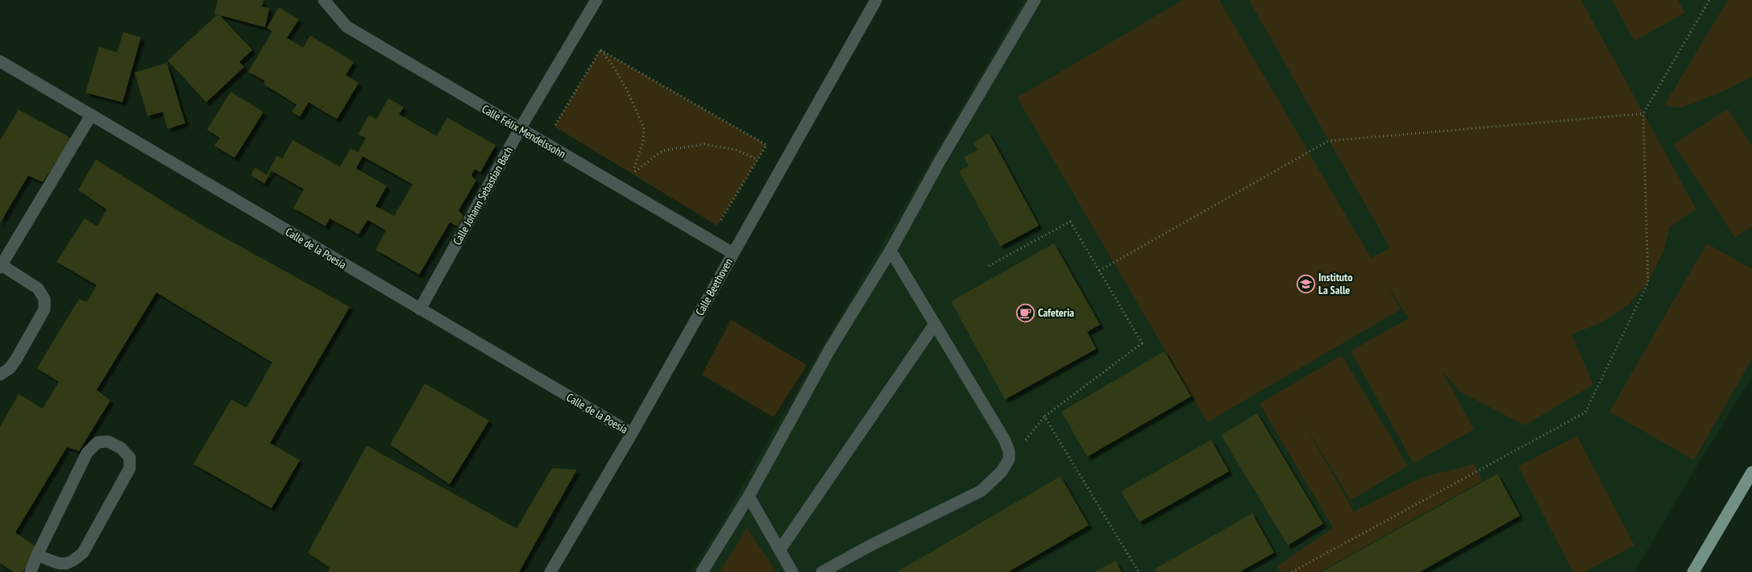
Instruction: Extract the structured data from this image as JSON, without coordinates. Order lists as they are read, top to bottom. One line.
{"streets":{"street":["Calle Félix Mendelssohn","Calle Johann Sebastian Bach","Calle de la Poesía","Calle Beethoven"]},"crossings":[["Calle Félix Mendelssohn","Calle Johann Sebastian Bach"],["Calle Félix Mendelssohn","Calle Beethoven"],["Calle Johann Sebastian Bach","Calle de la Poesía"],["Calle de la Poesía","Calle Beethoven"]],"places":{"school or university":["Instituto La Salle"],"cafe":["Cafeteria"]}}
